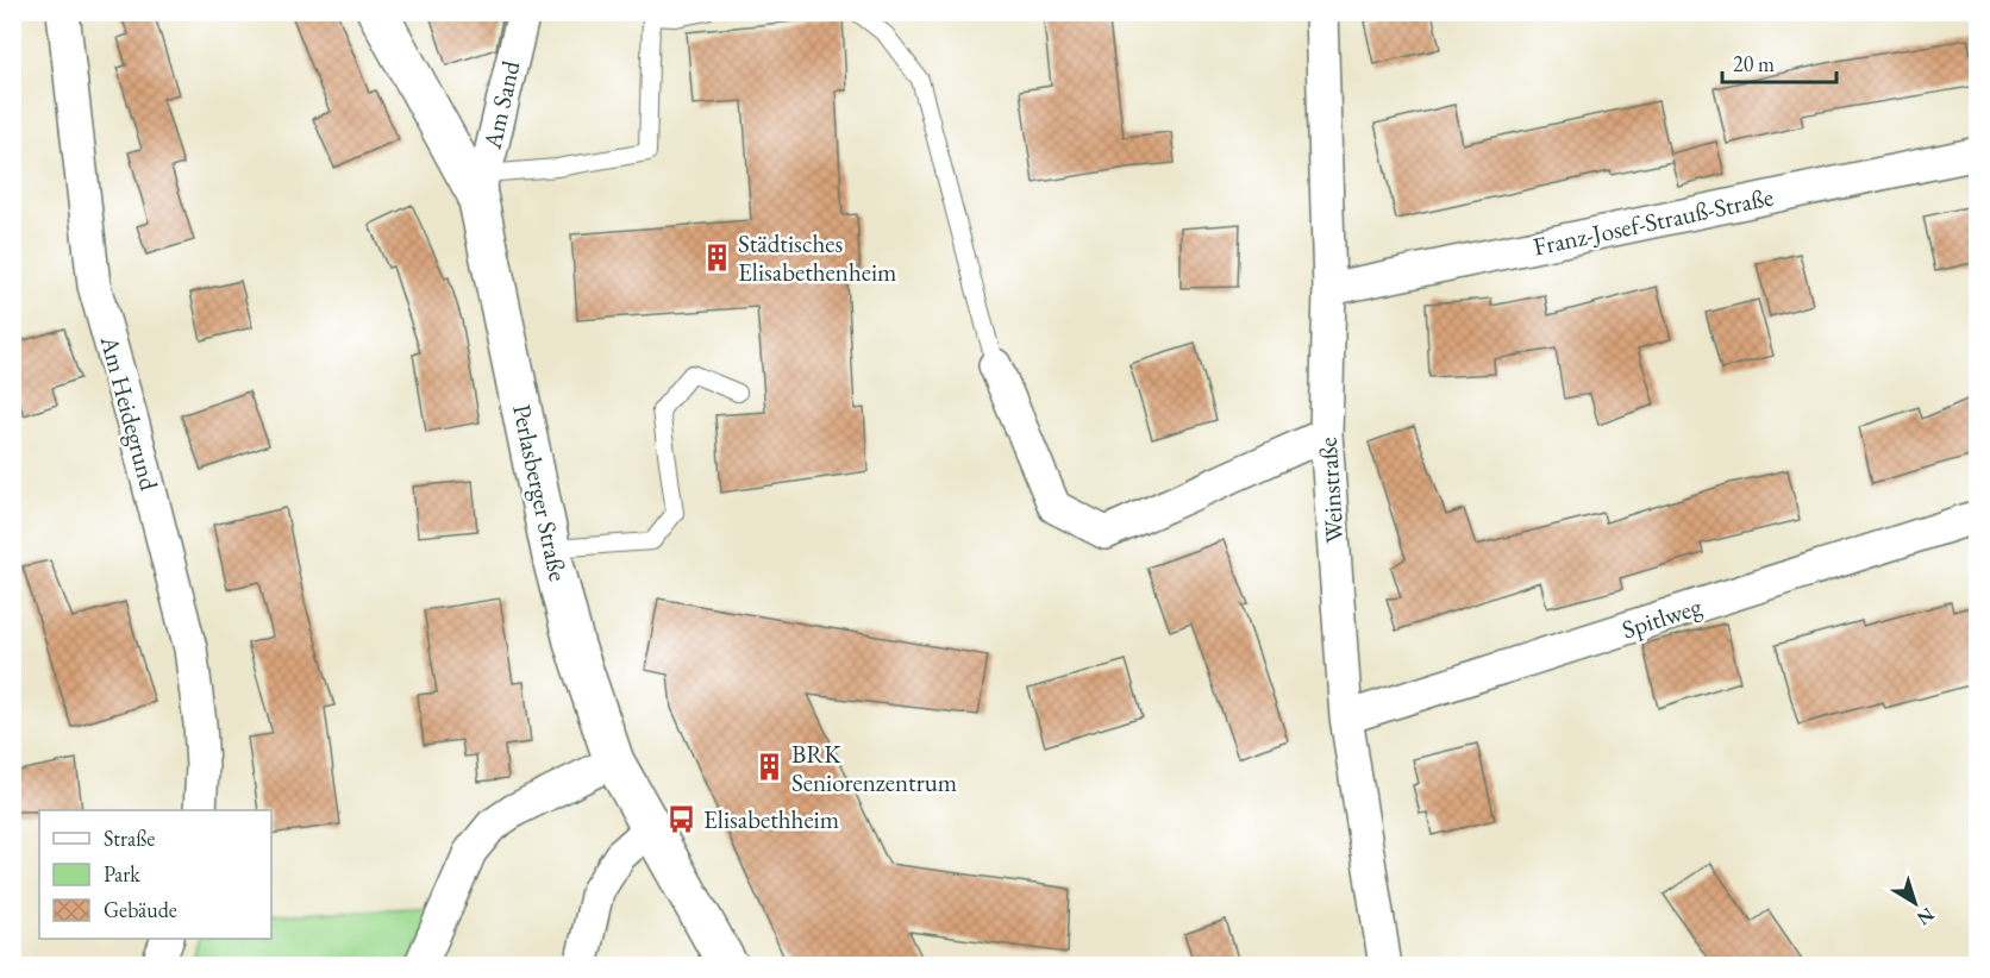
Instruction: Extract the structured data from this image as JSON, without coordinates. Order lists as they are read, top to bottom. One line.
{"streets":{"street":["Am Sand","Franz-Josef-Strauß-Straße","Am Heidegrund","Weinstraße","Perlasberger Straße","Spitlweg"]},"crossings":[["Am Sand","Perlasberger Straße"],["Franz-Josef-Strauß-Straße","Weinstraße"],["Weinstraße","Spitlweg"]],"places":{"building":["Städtisches Elisabethenheim","BRK Seniorenzentrum"],"bus stop":["Elisabethheim"]},"legend":["Straße","Park","Gebäude"],"scale_bar":"20 m","north":"bottom right"}
